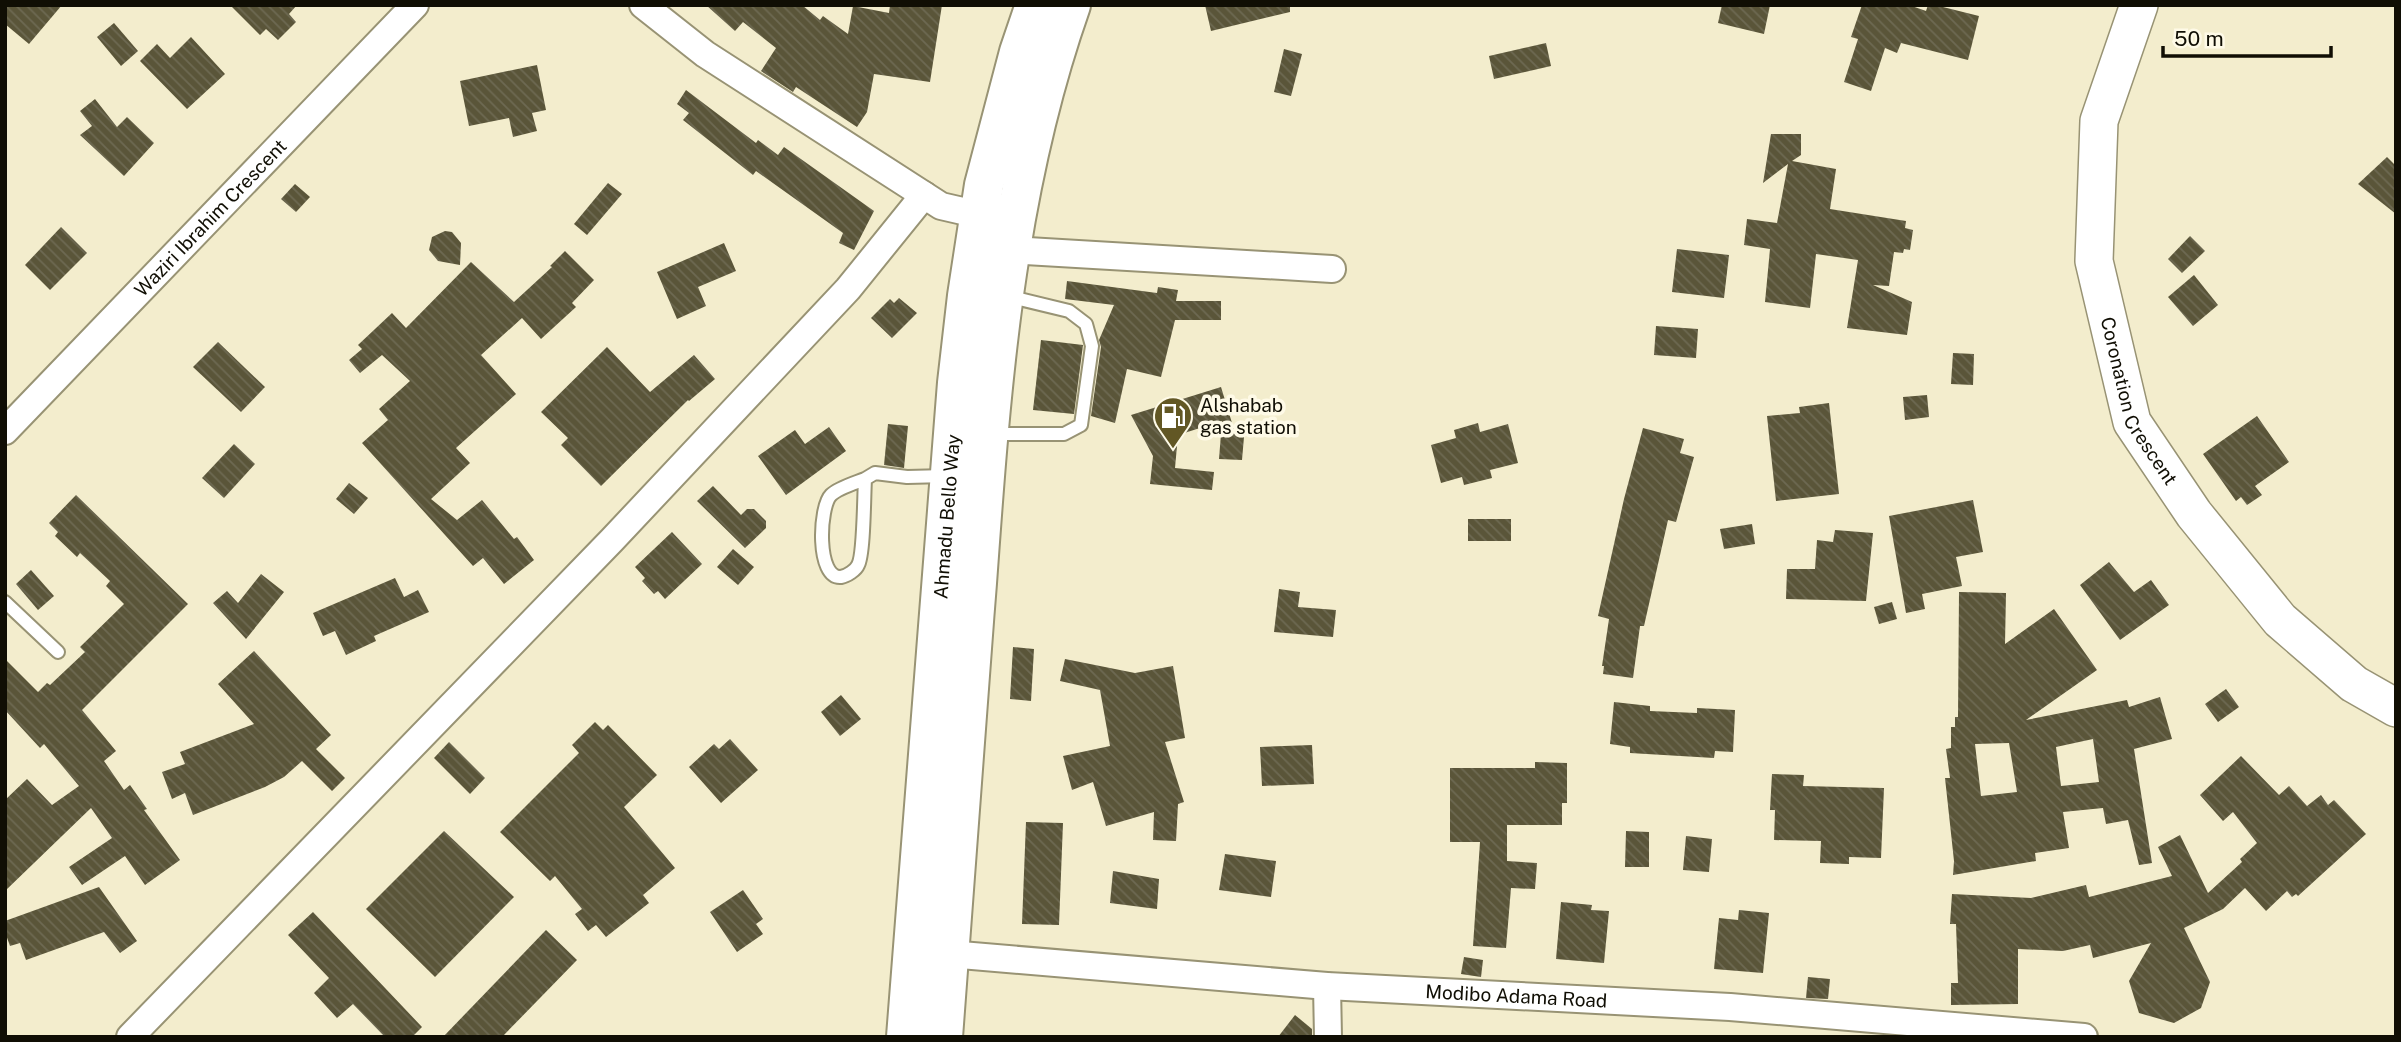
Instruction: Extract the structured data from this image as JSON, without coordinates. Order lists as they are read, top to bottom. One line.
{"streets":{"main road":["Coronation Crescent","Ahmadu Bello Way"],"street":["Waziri Ibrahim Crescent","Modibo Adama Road"]},"crossings":[["Ahmadu Bello Way","Modibo Adama Road"]],"places":{"fuel station":["Alshabab gas station"]},"scale_bar":"50 m"}
